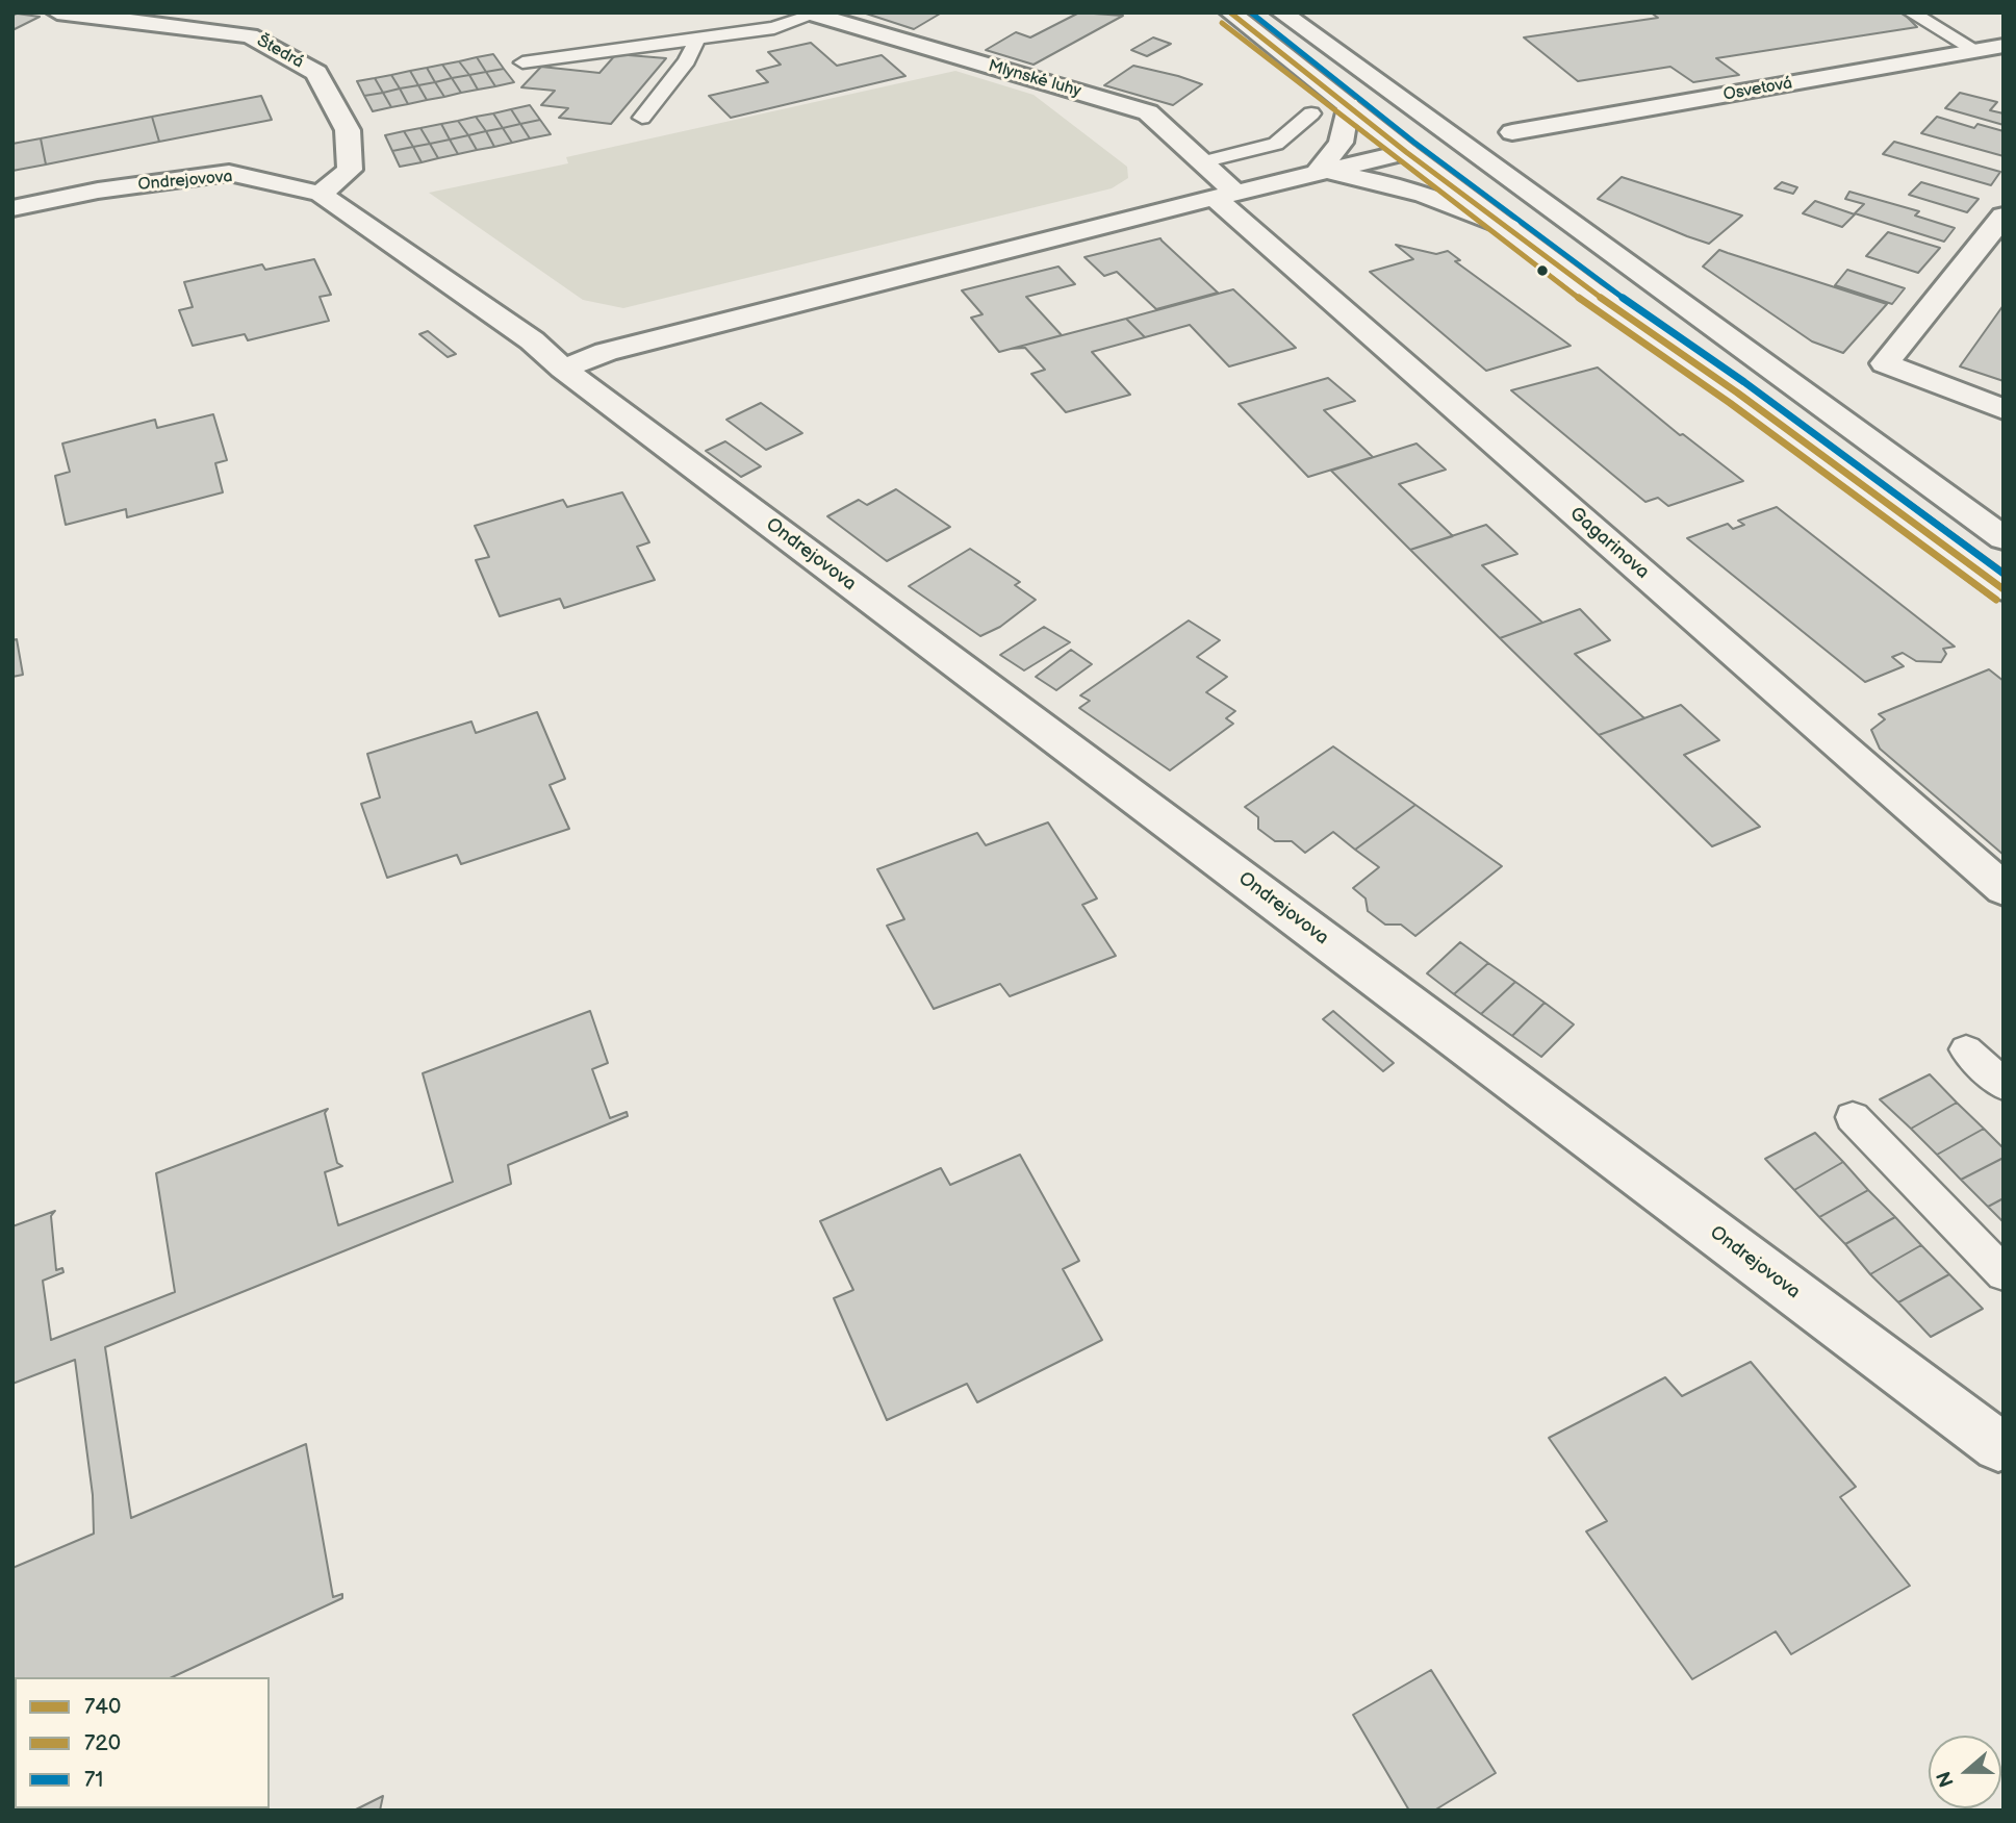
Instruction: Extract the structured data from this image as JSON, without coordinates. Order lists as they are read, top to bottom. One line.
{"streets":{"street":["Štedrá","Mlynské luhy","Osvetová","Ondrejovova","Gagarinova"]},"crossings":[["Štedrá","Ondrejovova"],["Mlynské luhy","Gagarinova"]],"lines":["transit line 740","transit line 71","transit line 720"],"legend":["740","720","71"],"north":"left"}
